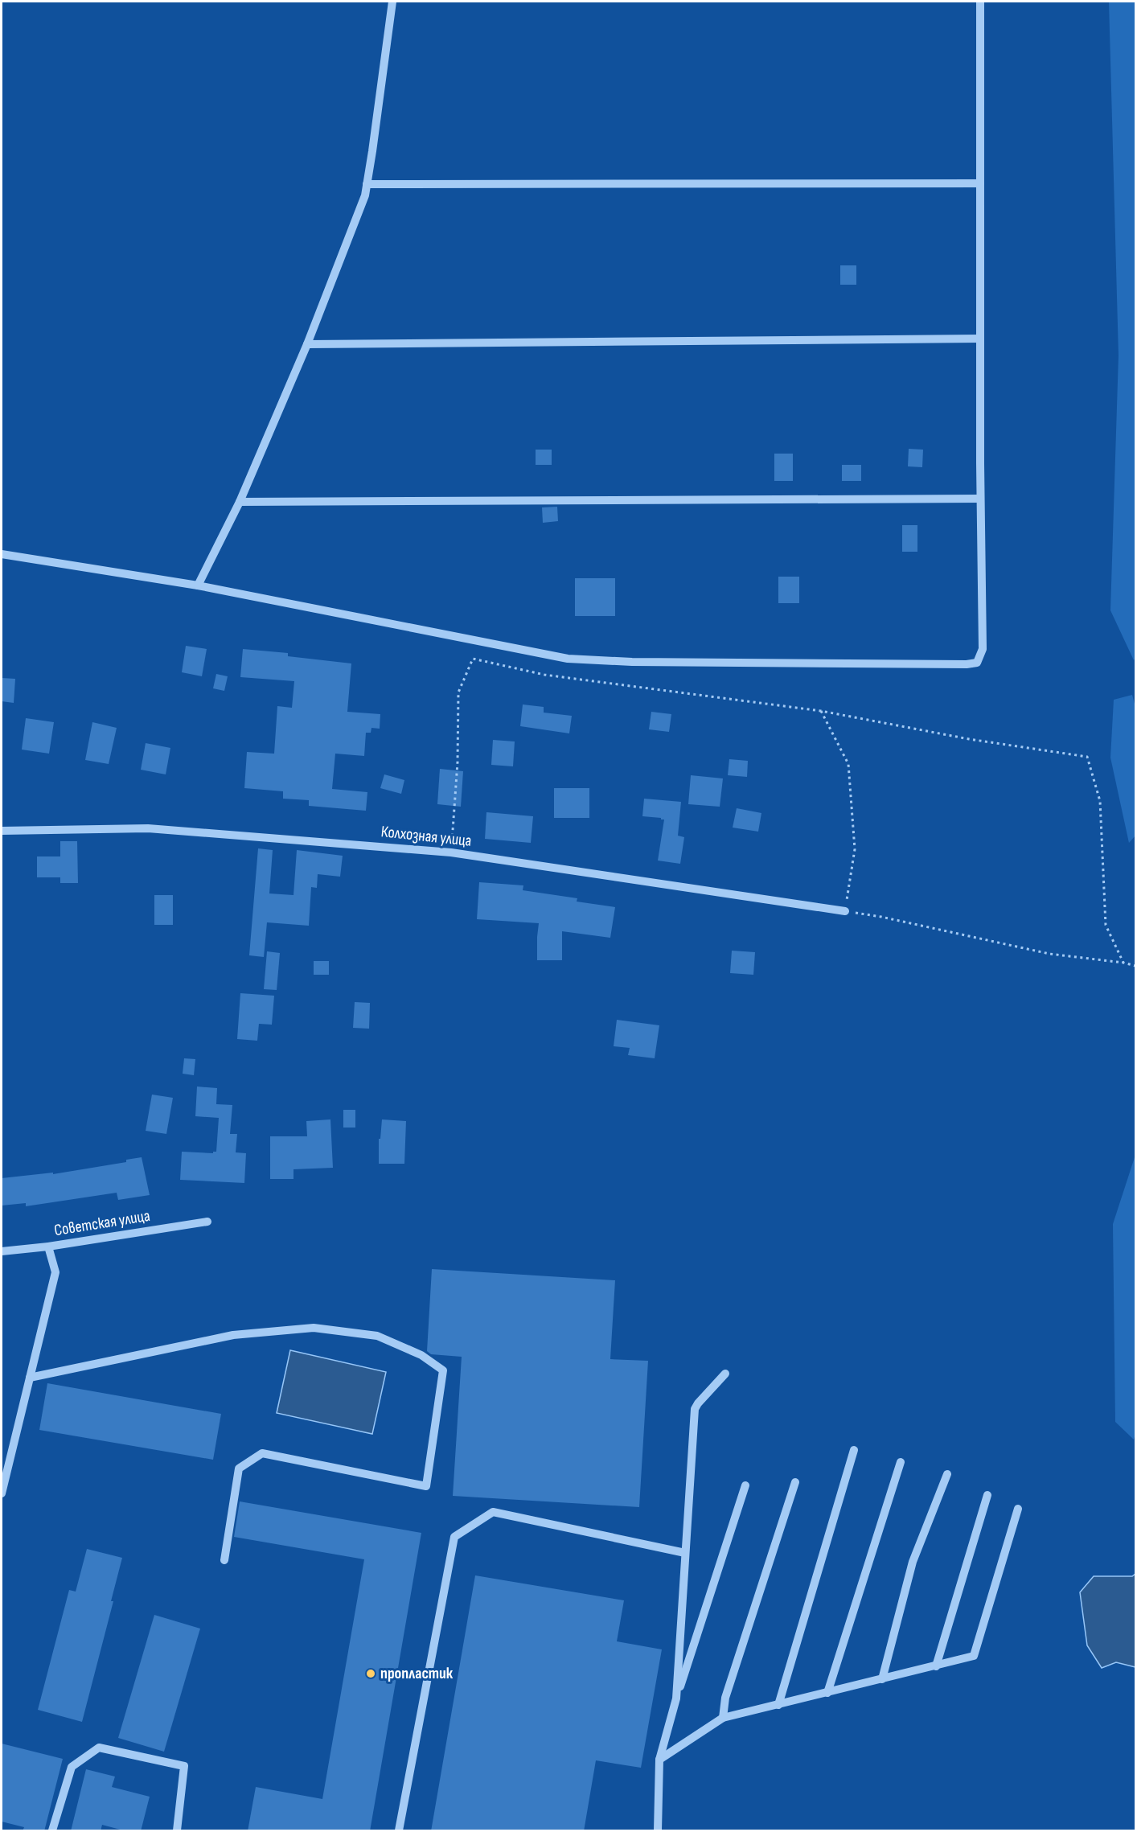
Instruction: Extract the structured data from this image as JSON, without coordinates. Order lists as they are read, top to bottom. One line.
{"streets":{"street":["Колхозная улица","Советская улица"]},"places":["пропластик"]}
